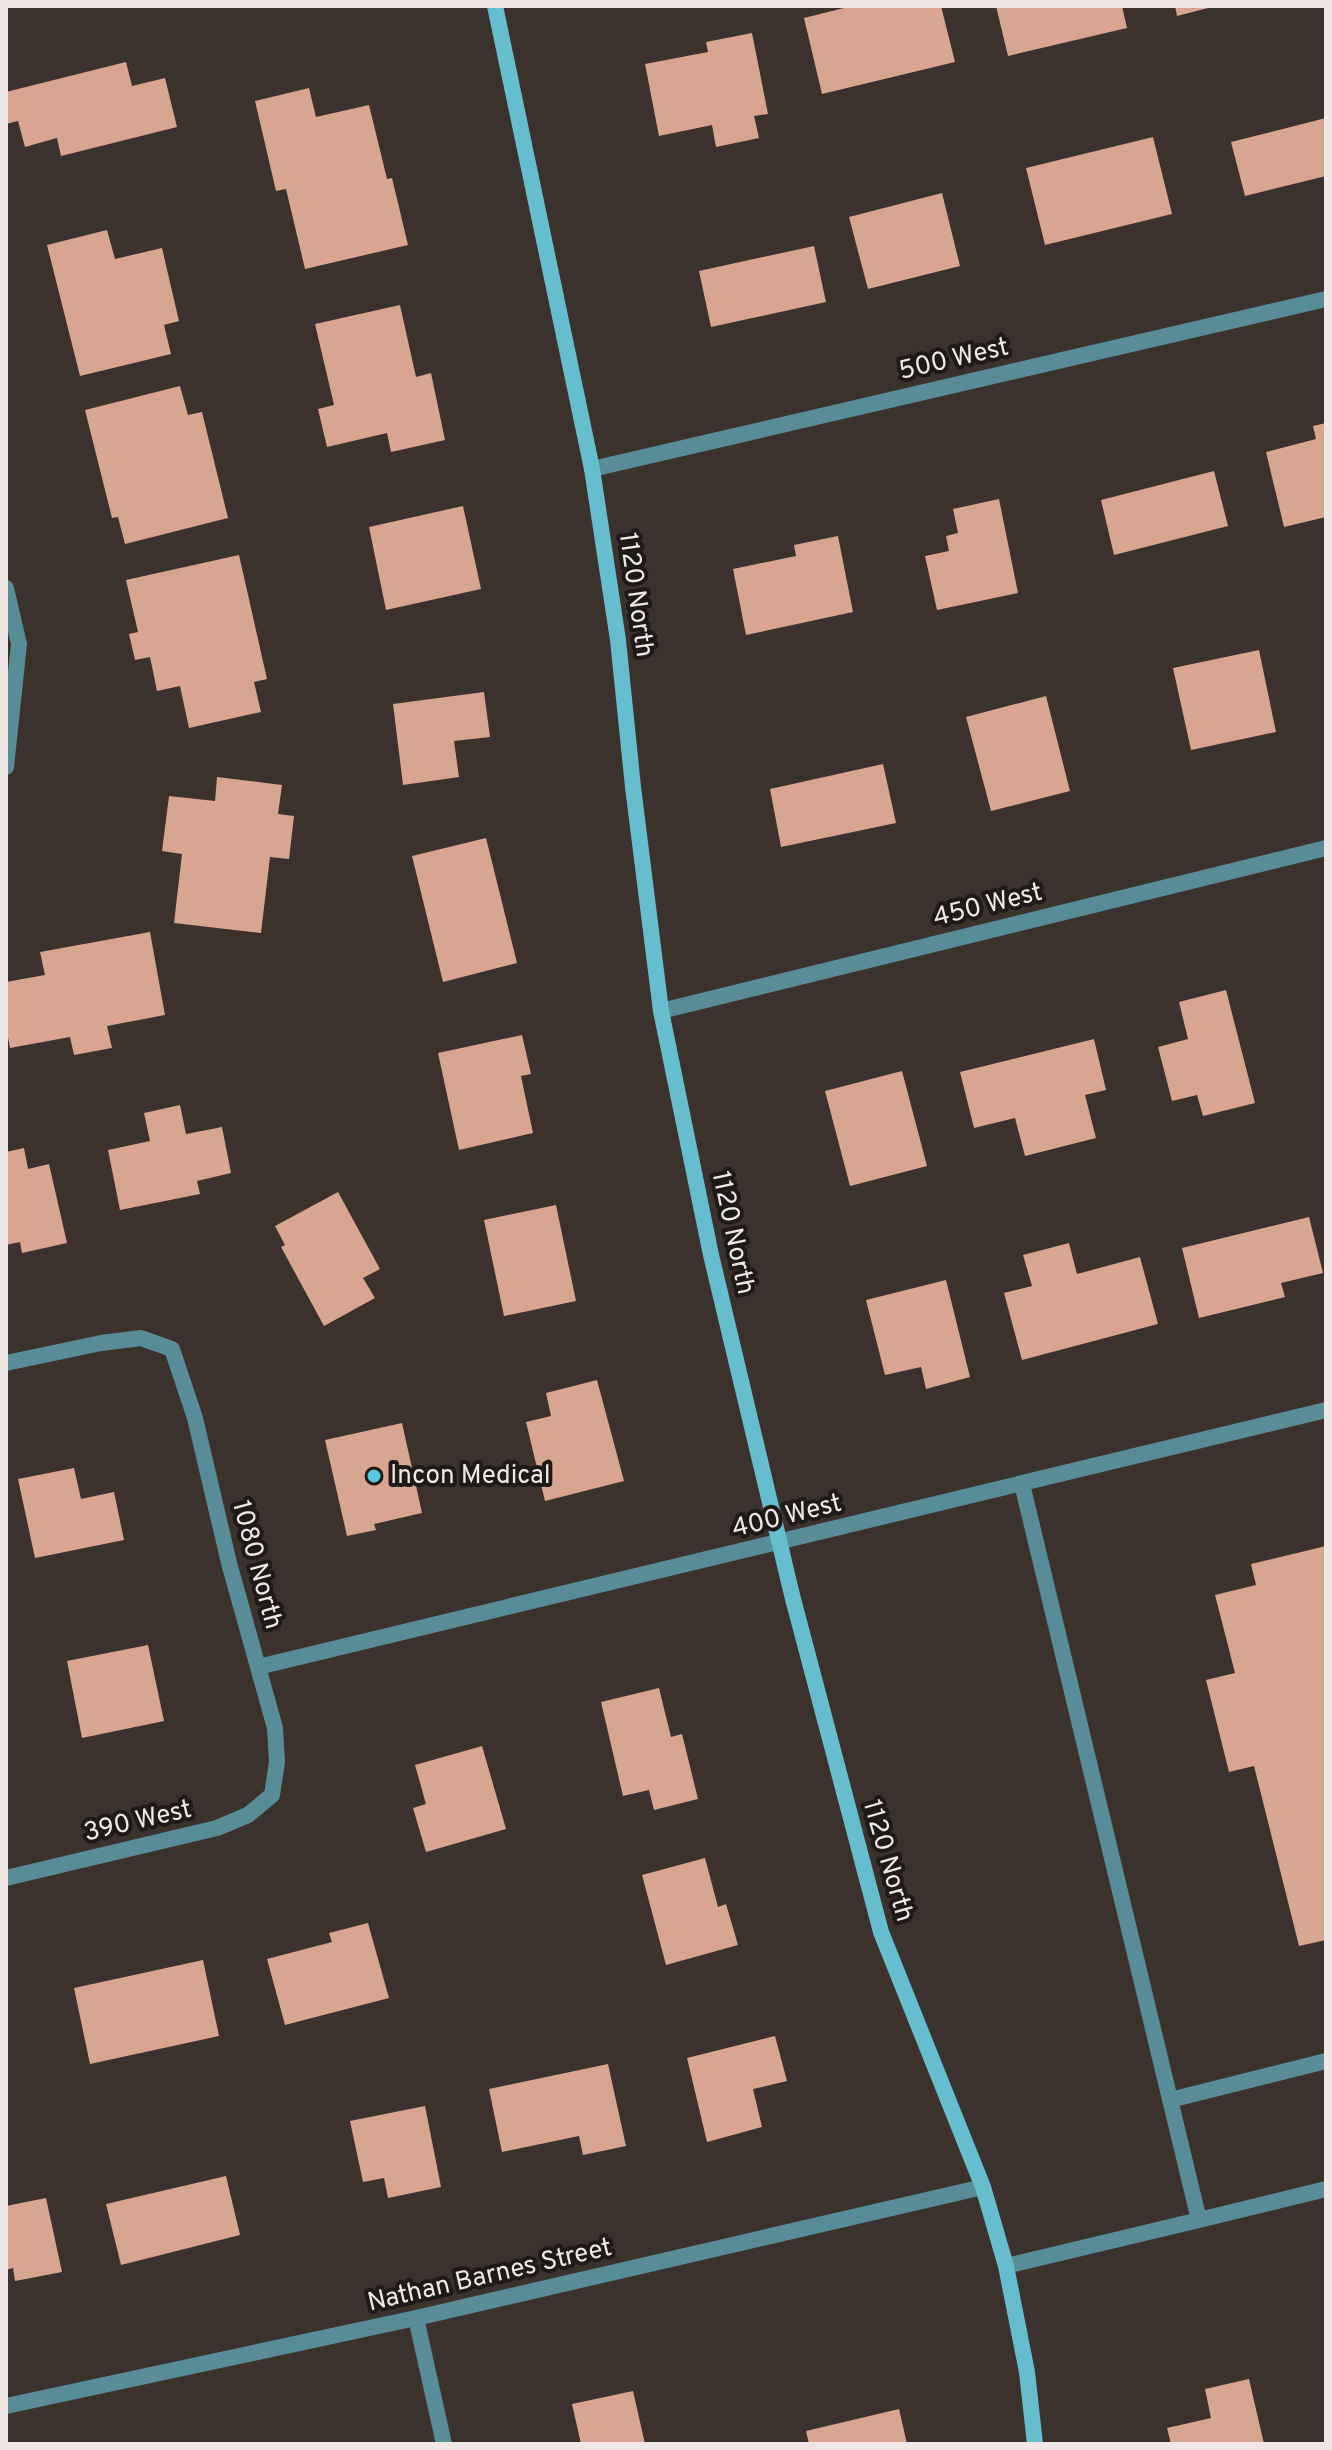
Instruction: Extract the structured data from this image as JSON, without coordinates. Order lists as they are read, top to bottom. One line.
{"streets":{"street":["500 West","1120 North","450 West","400 West","1080 North","390 West","Nathan Barnes Street"]},"crossings":[["500 West","1120 North"],["1120 North","450 West"],["1120 North","400 West"],["1120 North","Nathan Barnes Street"],["400 West","1080 North"],["1080 North","390 West"]],"places":["Incon Medical"]}
